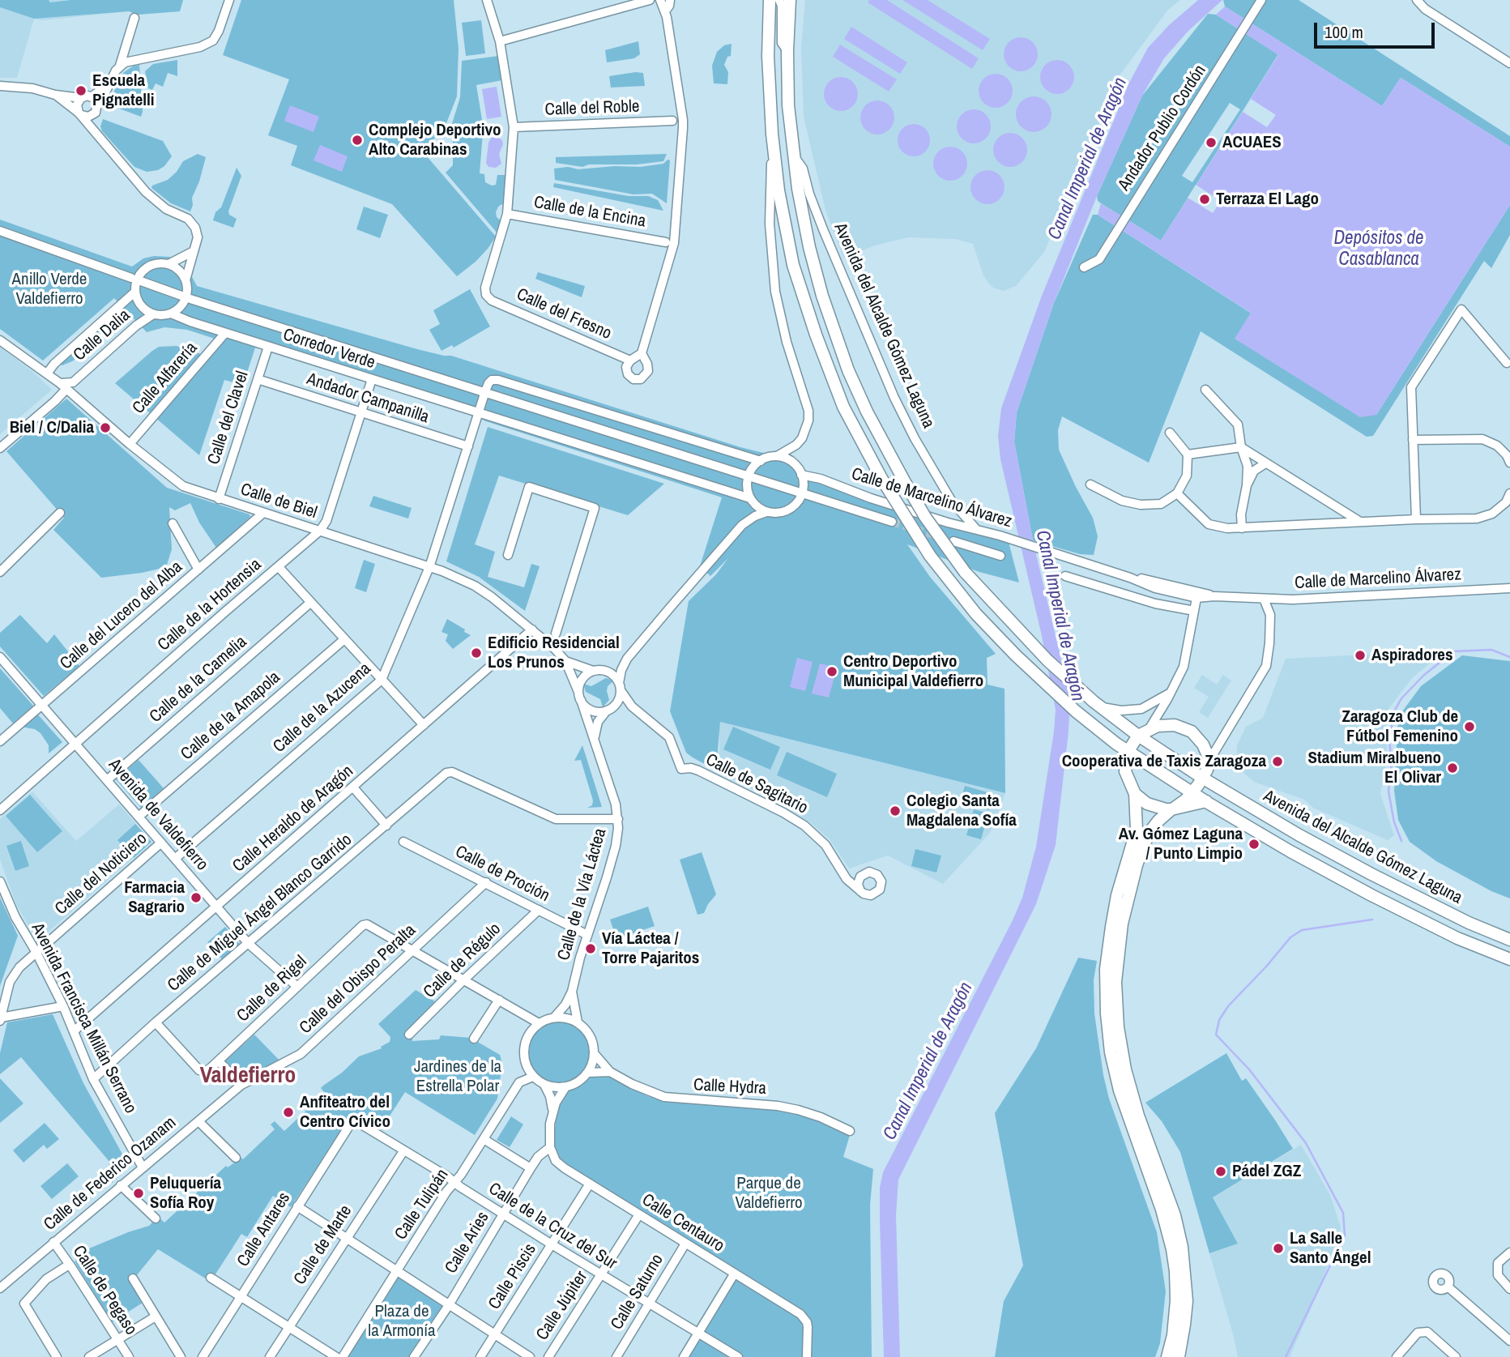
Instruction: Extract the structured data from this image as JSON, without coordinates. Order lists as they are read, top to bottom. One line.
{"streets":{"main road":["Avenida del Alcalde Gómez Laguna"],"street":["Calle del Roble","Andador Publio Cordón","Calle de la Encina","Calle del Fresno","Calle Dalia","Corredor Verde","Calle Alfarería","Andador Campanilla","Calle del Clavel","Calle de Marcelino Álvarez","Calle de Biel","Calle de la Hortensia","Calle del Lucero del Alba","Calle de la Camelia","Calle de la Azucena","Calle de la Amapola","Calle de Sagitario","Avenida de Valdefierro","Calle Heraldo de Aragón","Calle del Noticiero","Calle de Proción","Calle de la Vía Láctea","Calle de Miguel Ángel Blanco Garrido","Calle de Régulo","Calle del Obispo Peralta","Calle de Rigel","Avenida Francisca Millán Serrano","Calle Hydra","Calle de Federico Ozanam","Calle Tulipán","Calle Centauro","Calle de la Cruz del Sur","Calle Antares","Calle Aries","Calle de Marte","Calle Piscis","Calle de Pegaso","Calle Saturno","Calle Júpiter"]},"crossings":[["Calle de la Encina","Calle del Fresno"],["Avenida del Alcalde Gómez Laguna","Calle de Marcelino Álvarez"],["Calle Dalia","Corredor Verde"],["Calle Dalia","Calle de Biel"],["Corredor Verde","Calle Alfarería"],["Corredor Verde","Calle del Clavel"],["Corredor Verde","Calle de Marcelino Álvarez"],["Corredor Verde","Calle de la Hortensia"],["Corredor Verde","Calle de la Azucena"],["Calle Alfarería","Calle de Biel"],["Andador Campanilla","Calle del Clavel"],["Andador Campanilla","Calle de la Hortensia"],["Andador Campanilla","Calle de la Azucena"],["Calle del Clavel","Calle de Biel"],["Calle de Biel","Calle de la Hortensia"],["Calle de Biel","Calle del Lucero del Alba"],["Calle de Biel","Calle de la Azucena"],["Calle de Biel","Calle de Sagitario"],["Calle de Biel","Calle Heraldo de Aragón"],["Calle de Biel","Calle de la Vía Láctea"],["Calle de la Hortensia","Avenida de Valdefierro"],["Calle del Lucero del Alba","Avenida de Valdefierro"],["Calle de la Camelia","Avenida de Valdefierro"],["Calle de la Azucena","Avenida de Valdefierro"],["Calle de la Amapola","Avenida de Valdefierro"],["Avenida de Valdefierro","Calle Heraldo de Aragón"],["Avenida de Valdefierro","Calle del Noticiero"],["Avenida de Valdefierro","Calle de Miguel Ángel Blanco Garrido"],["Avenida de Valdefierro","Calle de Rigel"],["Calle Heraldo de Aragón","Avenida Francisca Millán Serrano"],["Calle del Noticiero","Avenida Francisca Millán Serrano"],["Calle de Proción","Calle de la Vía Láctea"],["Calle de Proción","Calle de Régulo"],["Calle de Proción","Calle del Obispo Peralta"],["Calle de la Vía Láctea","Calle de Miguel Ángel Blanco Garrido"],["Calle de la Vía Láctea","Calle Hydra"],["Calle de la Vía Láctea","Calle Tulipán"],["Calle de Miguel Ángel Blanco Garrido","Calle de Rigel"],["Calle de Miguel Ángel Blanco Garrido","Avenida Francisca Millán Serrano"],["Calle del Obispo Peralta","Calle de Rigel"],["Calle del Obispo Peralta","Calle de Federico Ozanam"],["Avenida Francisca Millán Serrano","Calle de Federico Ozanam"],["Calle Hydra","Calle Tulipán"],["Calle de Federico Ozanam","Calle de Pegaso"],["Calle Tulipán","Calle de la Cruz del Sur"],["Calle Centauro","Calle Aries"],["Calle Centauro","Calle Piscis"],["Calle Centauro","Calle Saturno"],["Calle Centauro","Calle Júpiter"],["Calle de la Cruz del Sur","Calle Antares"],["Calle de la Cruz del Sur","Calle Aries"],["Calle de la Cruz del Sur","Calle de Marte"],["Calle de la Cruz del Sur","Calle Piscis"],["Calle de la Cruz del Sur","Calle Saturno"],["Calle de la Cruz del Sur","Calle Júpiter"]],"districts":["Valdefierro"],"water":["Canal Imperial de Aragón","Depósitos de Casablanca"],"parks":["Anillo Verde Valdefierro","Jardines de la Estrella Polar","Parque de Valdefierro","Plaza de la Armonía"],"places":["Escuela Pignatelli","Complejo Deportivo Alto Carabinas","ACUAES","Terraza El Lago","Biel / C/Dalia","Edificio Residencial Los Prunos","Aspiradores","Centro Deportivo Municipal Valdefierro","Zaragoza Club de Fútbol Femenino","Cooperativa de Taxis Zaragoza","Stadium Miralbueno El Olivar","Colegio Santa Magdalena Sofía","Av. Gómez Laguna / Punto Limpio","Farmacia Sagrario","Vía Láctea / Torre Pajaritos","Anfiteatro del Centro Cívico","Pádel ZGZ","Peluquería Sofía Roy","La Salle Santo Ángel"],"scale_bar":"100 m"}
